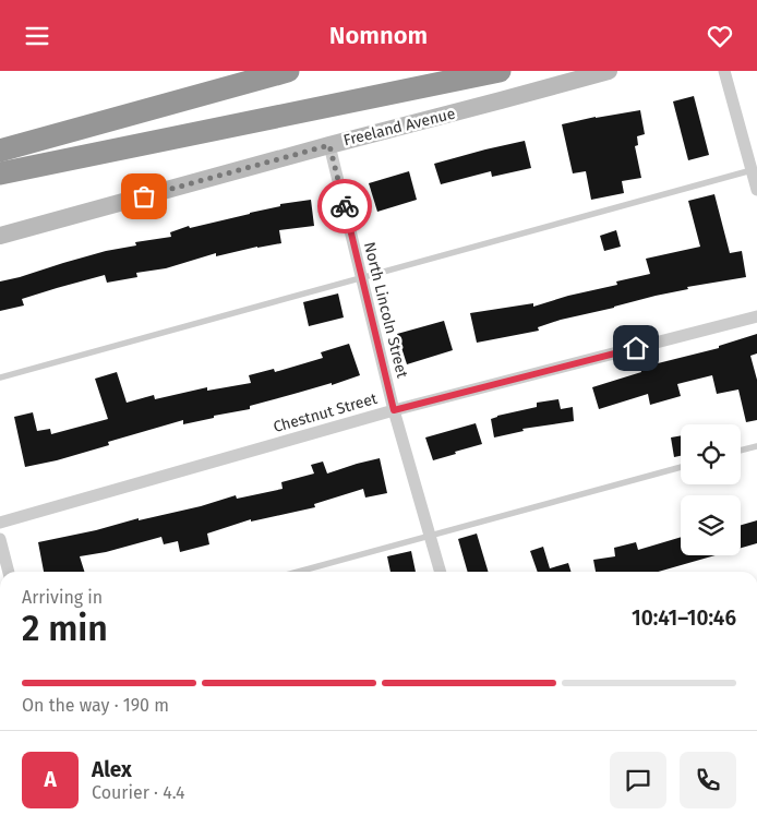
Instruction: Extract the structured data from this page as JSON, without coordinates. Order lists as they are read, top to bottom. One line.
{"streets":{"main road":["Freeland Avenue"],"street":["North Lincoln Street","Chestnut Street"]},"crossings":[["Freeland Avenue","North Lincoln Street"],["North Lincoln Street","Chestnut Street"]],"page":{"header":"Nomnom","heading":["2 min","Arriving in","10:41–10:46"],"panel":["Alex","Courier · 4.4"],"bar":"On the way · 190 m","round":"A"}}
